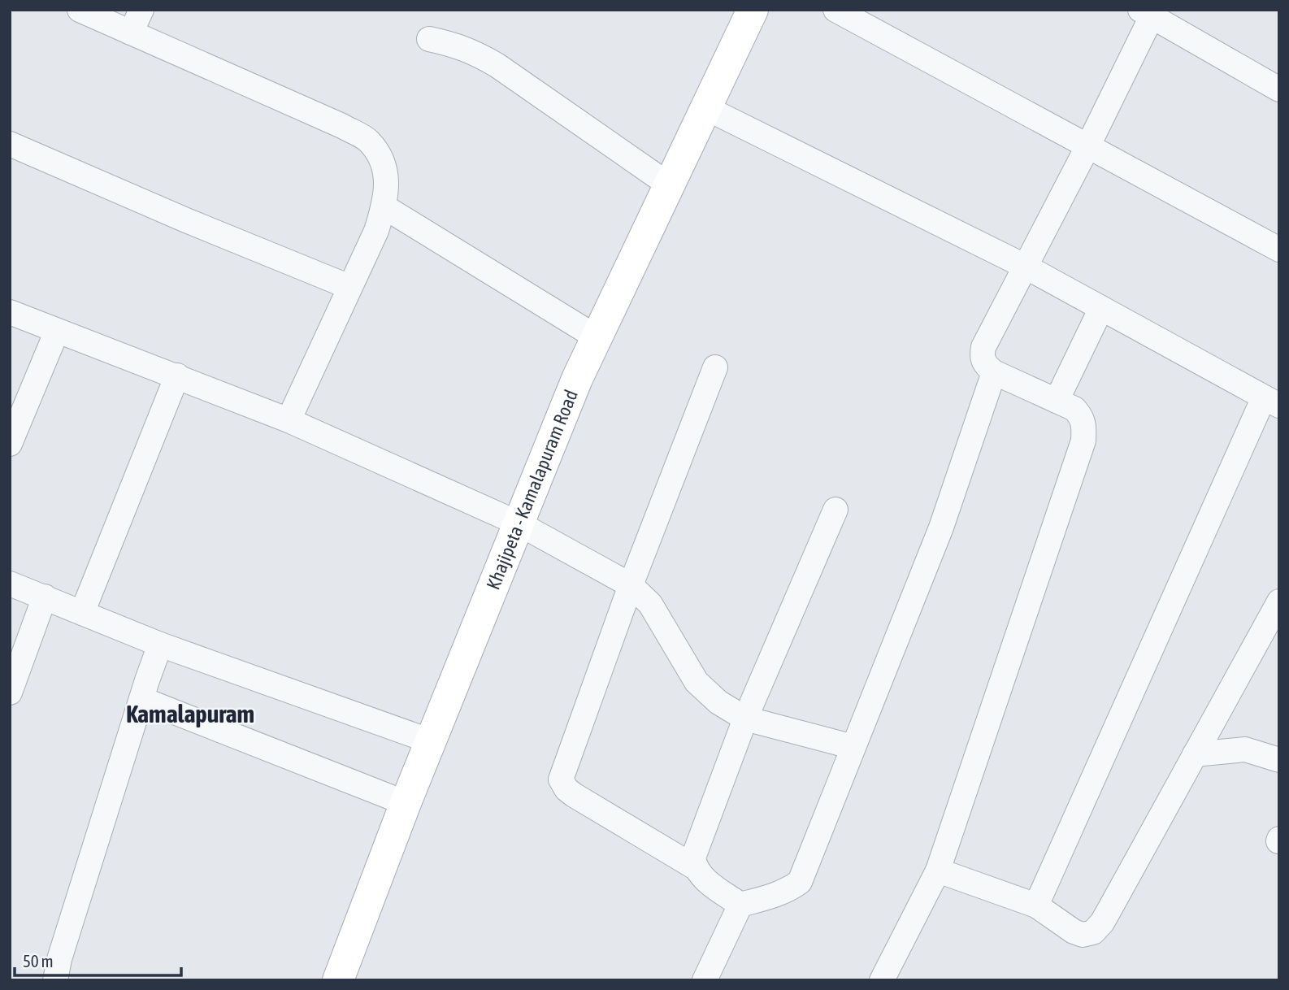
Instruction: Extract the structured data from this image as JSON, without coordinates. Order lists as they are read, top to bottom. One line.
{"streets":{"main road":["Khajipeta - Kamalapuram Road"]},"districts":["Kamalapuram"],"scale_bar":"50 m"}
